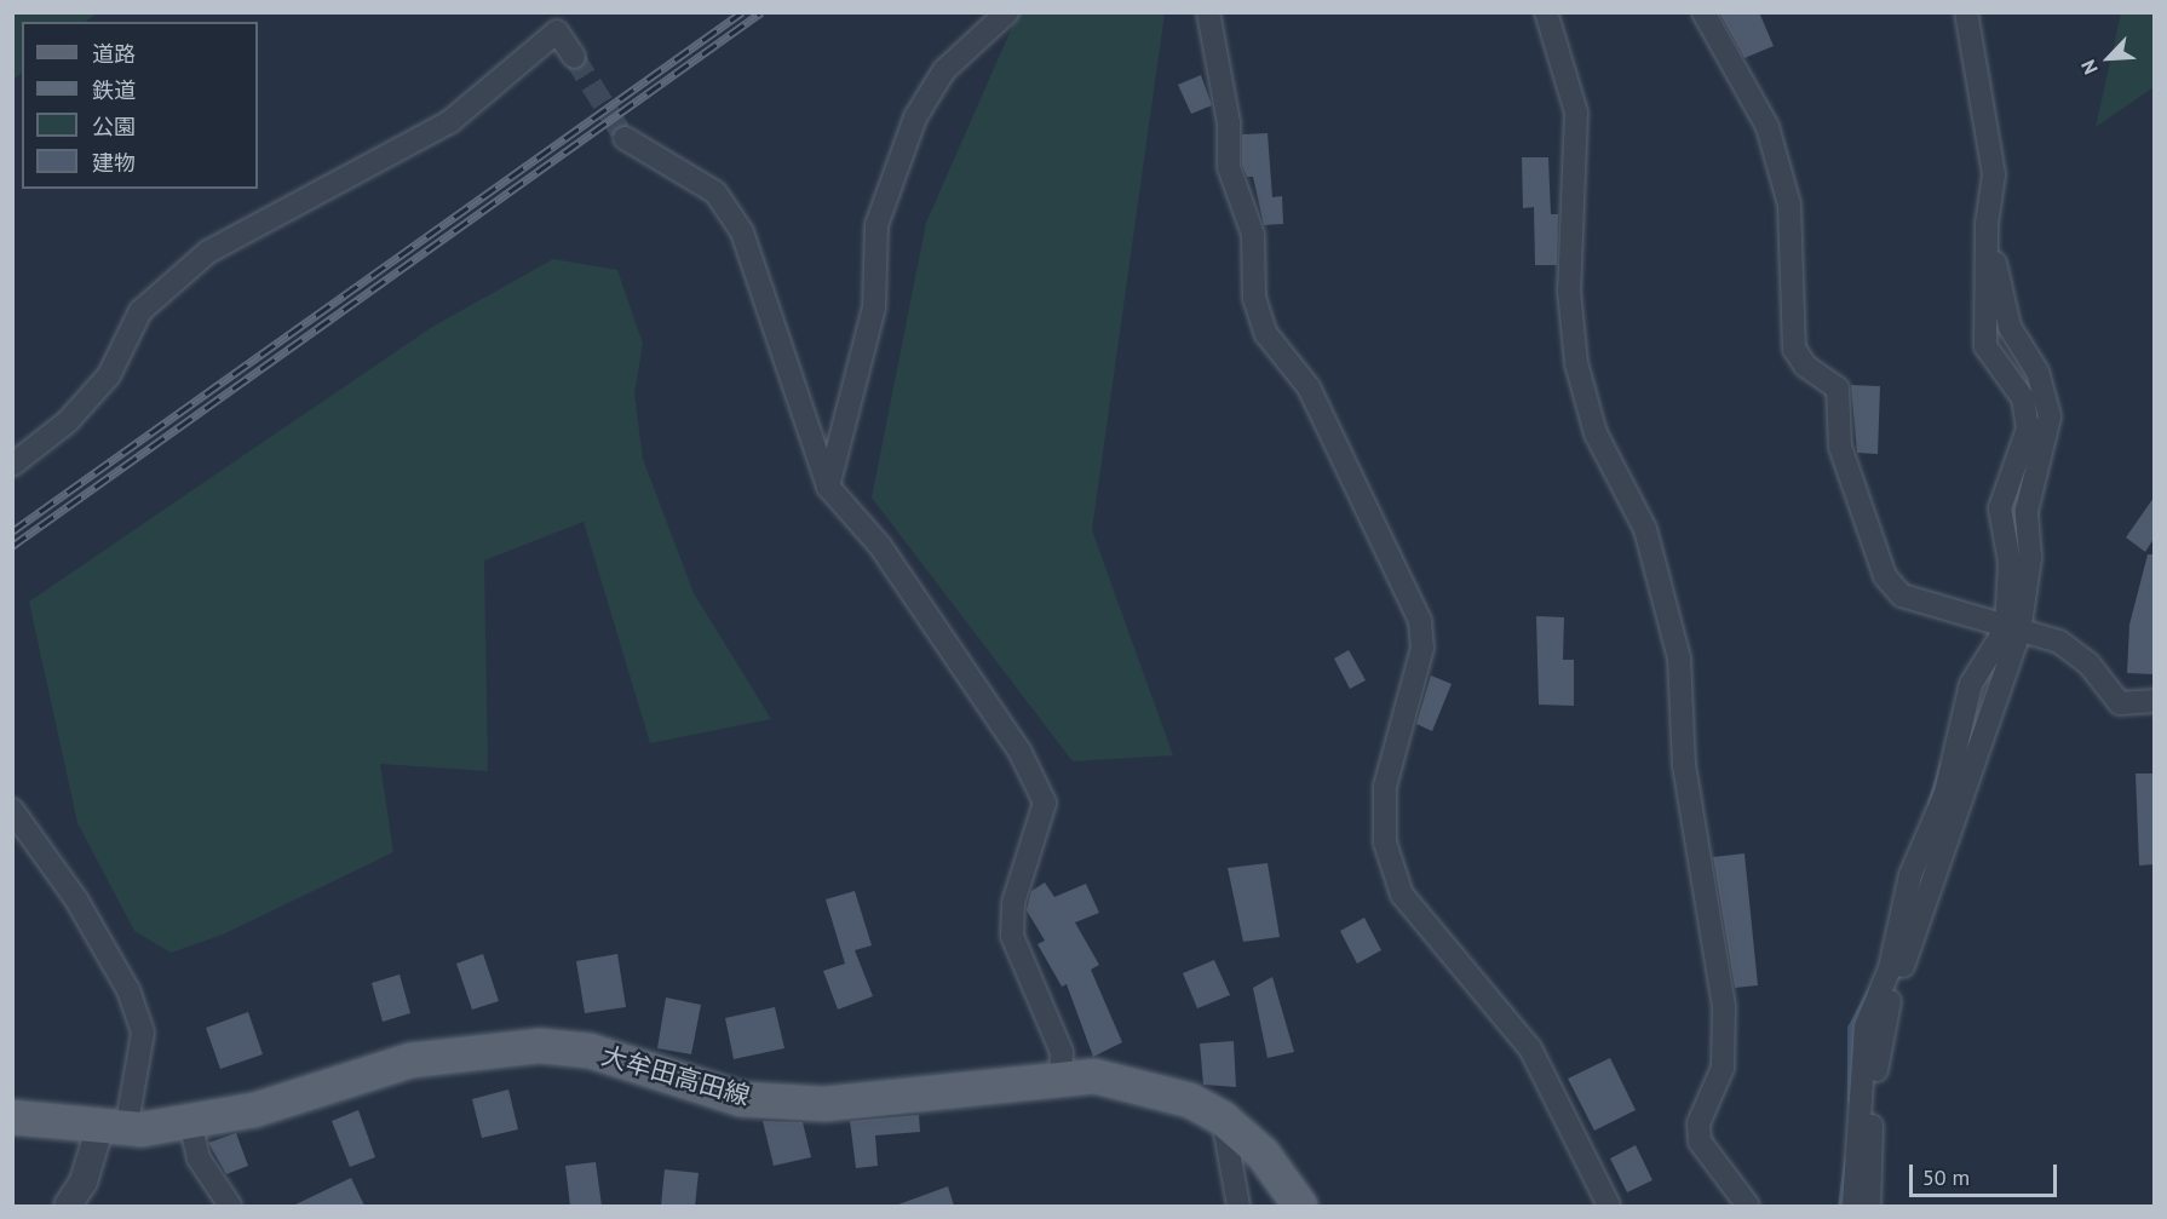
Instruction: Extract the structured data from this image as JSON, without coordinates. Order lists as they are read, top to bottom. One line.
{"streets":{"main road":["大牟田高田線"]},"legend":["道路","鉄道","公園","建物"],"scale_bar":"50 m","north":"bottom left"}
